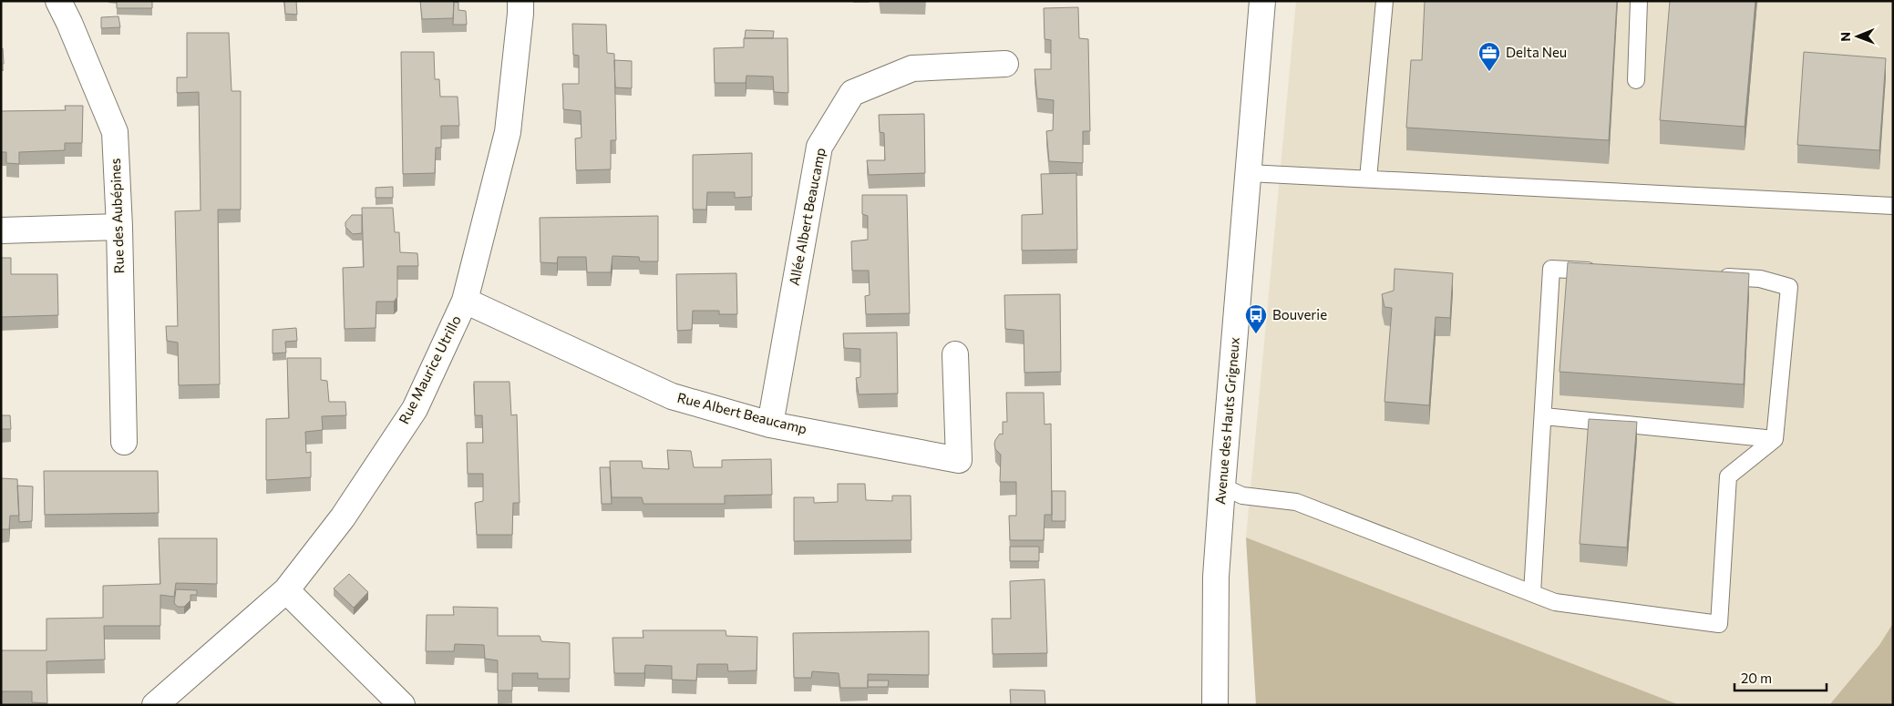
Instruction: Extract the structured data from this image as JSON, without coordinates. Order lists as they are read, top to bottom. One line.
{"streets":{"street":["Rue des Aubépines","Allée Albert Beaucamp","Rue Maurice Utrillo","Rue Albert Beaucamp","Avenue des Hauts Grigneux"]},"crossings":[["Allée Albert Beaucamp","Rue Albert Beaucamp"],["Rue Maurice Utrillo","Rue Albert Beaucamp"]],"places":{"office":["Delta Neu"],"bus stop":["Bouverie"]},"scale_bar":"20 m","north":"left"}
